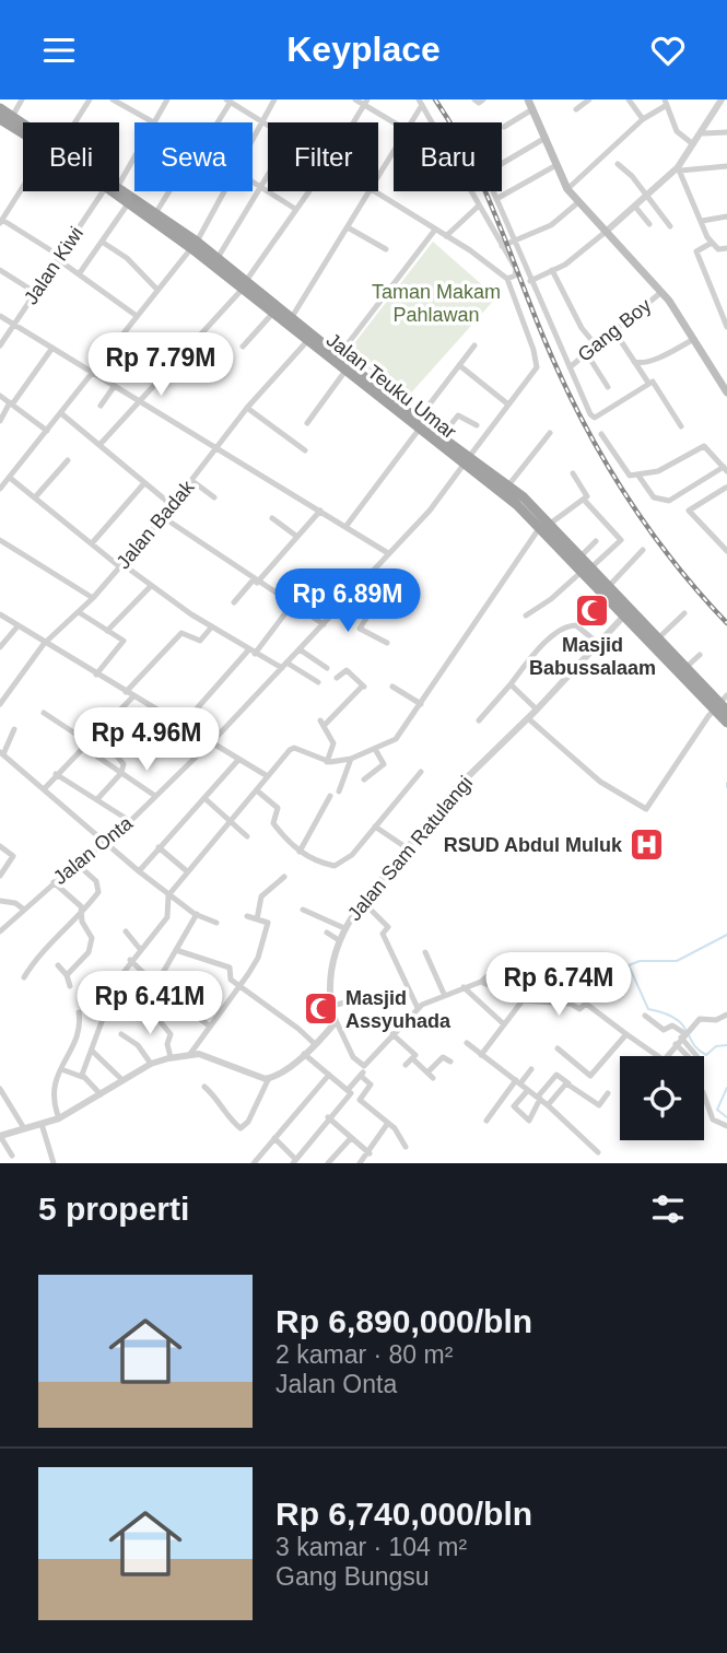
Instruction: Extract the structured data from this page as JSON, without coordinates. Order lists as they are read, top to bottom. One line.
{"streets":{"highway":["Jalan Teuku Umar"],"street":["Jalan Kiwi","Gang Boy","Jalan Badak","Jalan Sam Ratulangi","Jalan Onta"]},"crossings":[["Jalan Teuku Umar","Jalan Badak"],["Jalan Teuku Umar","Jalan Sam Ratulangi"],["Jalan Teuku Umar","Jalan Onta"]],"parks":["Taman Makam Pahlawan"],"places":{"mosque":["Masjid Babussalaam","Masjid Assyuhada"],"hospital":["RSUD Abdul Muluk"]},"page":{"header":"Keyplace","chip":["Beli","Sewa","Filter","Baru"],"price":["Rp 7.79M","Rp 6.89M","Rp 4.96M","Rp 6.74M","Rp 6.41M"],"heading":"5 properti","list":[{"name":"Rp 6,890,000/bln","note":"2 kamar · 80 m² · Jalan Onta"},{"name":"Rp 6,740,000/bln","note":"3 kamar · 104 m² · Gang Bungsu"}]}}
